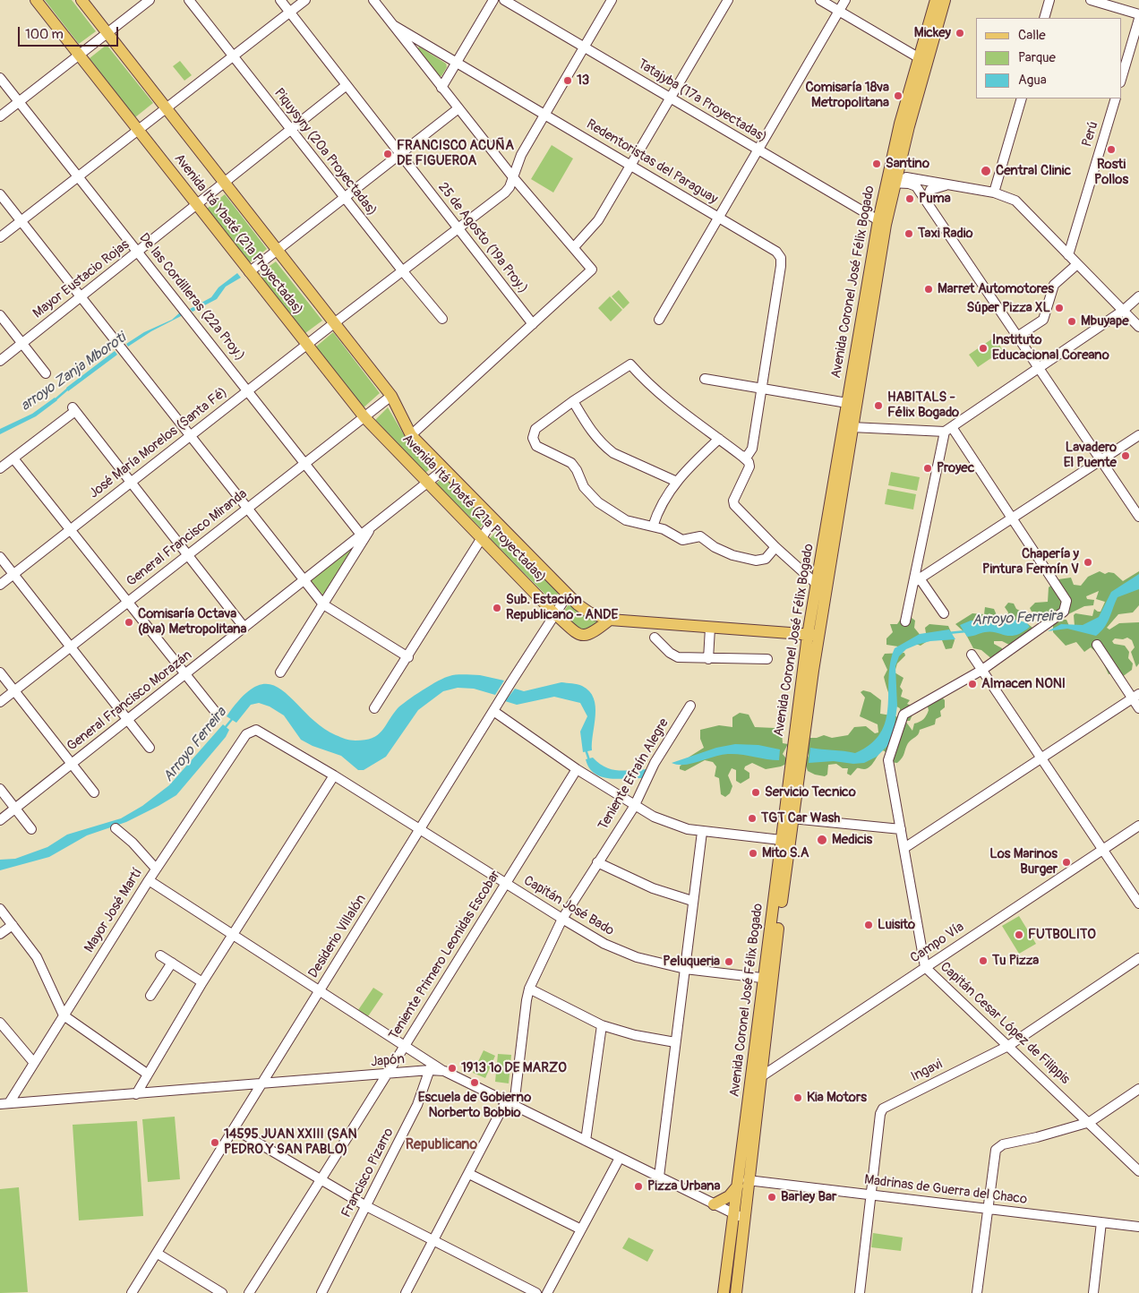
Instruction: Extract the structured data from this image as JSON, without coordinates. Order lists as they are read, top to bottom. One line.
{"streets":{"main road":["Avenida Itá Ybaté (21ª Proyectadas)","Avenida Coronel José Félix Bogado"],"street":["Tatajyba (17ª Proyectadas)","Perú","Piquysyry (20ª Proyectadas)","Redentoristas del Paraguay","25 de Agosto (19ª Proy.)","Mayor Eustacio Rojas","De las Cordilleras (22ª Proy.)","José María Morelos (Santa Fé)","General Francisco Miranda","General Francisco Morazán","Teniente Efraín Alegre","Capitán José Bado","Mayor José Martí","Desiderio Villalón","Campo Vía","Teniente Primero Leonidas Escobar","Capitán Cesar López de Filippis","Japón","Ingavi","Francisco Pizarro","Madrinas de Guerra del Chaco"]},"crossings":[["Tatajyba (17ª Proyectadas)","Avenida Coronel José Félix Bogado"],["Tatajyba (17ª Proyectadas)","José María Morelos (Santa Fé)"],["Piquysyry (20ª Proyectadas)","Mayor Eustacio Rojas"],["Piquysyry (20ª Proyectadas)","José María Morelos (Santa Fé)"],["Redentoristas del Paraguay","José María Morelos (Santa Fé)"],["Avenida Itá Ybaté (21ª Proyectadas)","Mayor Eustacio Rojas"],["Avenida Itá Ybaté (21ª Proyectadas)","José María Morelos (Santa Fé)"],["Avenida Itá Ybaté (21ª Proyectadas)","General Francisco Miranda"],["Avenida Itá Ybaté (21ª Proyectadas)","General Francisco Morazán"],["Avenida Itá Ybaté (21ª Proyectadas)","Desiderio Villalón"],["25 de Agosto (19ª Proy.)","Mayor Eustacio Rojas"],["25 de Agosto (19ª Proy.)","José María Morelos (Santa Fé)"],["Mayor Eustacio Rojas","De las Cordilleras (22ª Proy.)"],["Avenida Coronel José Félix Bogado","Capitán José Bado"],["Avenida Coronel José Félix Bogado","Campo Vía"],["Avenida Coronel José Félix Bogado","Madrinas de Guerra del Chaco"],["De las Cordilleras (22ª Proy.)","José María Morelos (Santa Fé)"],["De las Cordilleras (22ª Proy.)","General Francisco Miranda"],["De las Cordilleras (22ª Proy.)","General Francisco Morazán"],["Teniente Efraín Alegre","Capitán José Bado"],["Capitán José Bado","Mayor José Martí"],["Capitán José Bado","Desiderio Villalón"],["Capitán José Bado","Teniente Primero Leonidas Escobar"],["Mayor José Martí","Japón"],["Desiderio Villalón","Japón"],["Campo Vía","Capitán Cesar López de Filippis"],["Teniente Primero Leonidas Escobar","Japón"],["Capitán Cesar López de Filippis","Ingavi"],["Japón","Francisco Pizarro"],["Ingavi","Madrinas de Guerra del Chaco"]],"districts":["Republicano"],"water":["arroyo Zanja Mboroti","Arroyo Ferreira"],"places":["Mickey","13","Comisaría 18va Metropolitana","Rosti Pollos","FRANCISCO ACUÑA DE FIGUEROA","Santino","Central Clinic","Puma","Taxi Radio","Marret Automotores","Súper Pizza XL","Mbuyape","Instituto Educacional Coreano","HABITALS - Félix Bogado","Lavadero El Puente","Proyec","Chapería y Pintura Fermín V","Sub. Estación Republicano - ANDE","Comisaría Octava (8va) Metropolitana","Almacen NONI","Servicio Tecnico","TGT Car Wash","Medicis","Mito S.A","Los Marinos Burger","Luisito","FUTBOLITO","Tu Pizza","Peluqueria","1913 1º DE MARZO","Escuela de Gobierno Norberto Bobbio","Kia Motors","14595 JUAN XXIII (SAN PEDRO Y SAN PABLO)","Pizza Urbana","Barley Bar"],"legend":["Calle","Parque","Agua"],"scale_bar":"100 m"}
